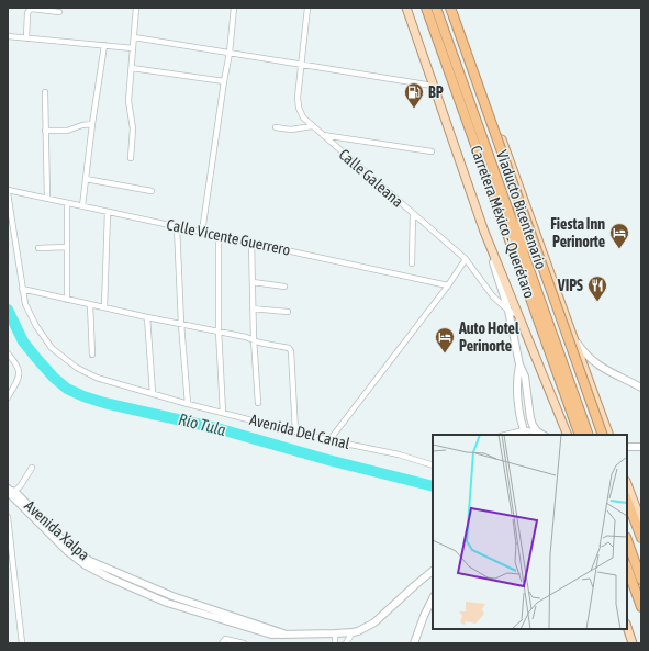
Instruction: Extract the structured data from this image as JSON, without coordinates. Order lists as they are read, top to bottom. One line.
{"streets":{"highway":["Viaducto Bicentenario","Carretera México - Querétaro"],"main road":["Avenida Xalpa"],"street":["Calle Galeana","Calle Vicente Guerrero","Avenida Del Canal"]},"crossings":[["Calle Vicente Guerrero","Avenida Del Canal"]],"water":["Río Tula"],"places":{"fuel station":["BP"],"hotel":["Fiesta Inn Perinorte","Auto Hotel Perinorte"],"restaurant":["VIPS"]}}
